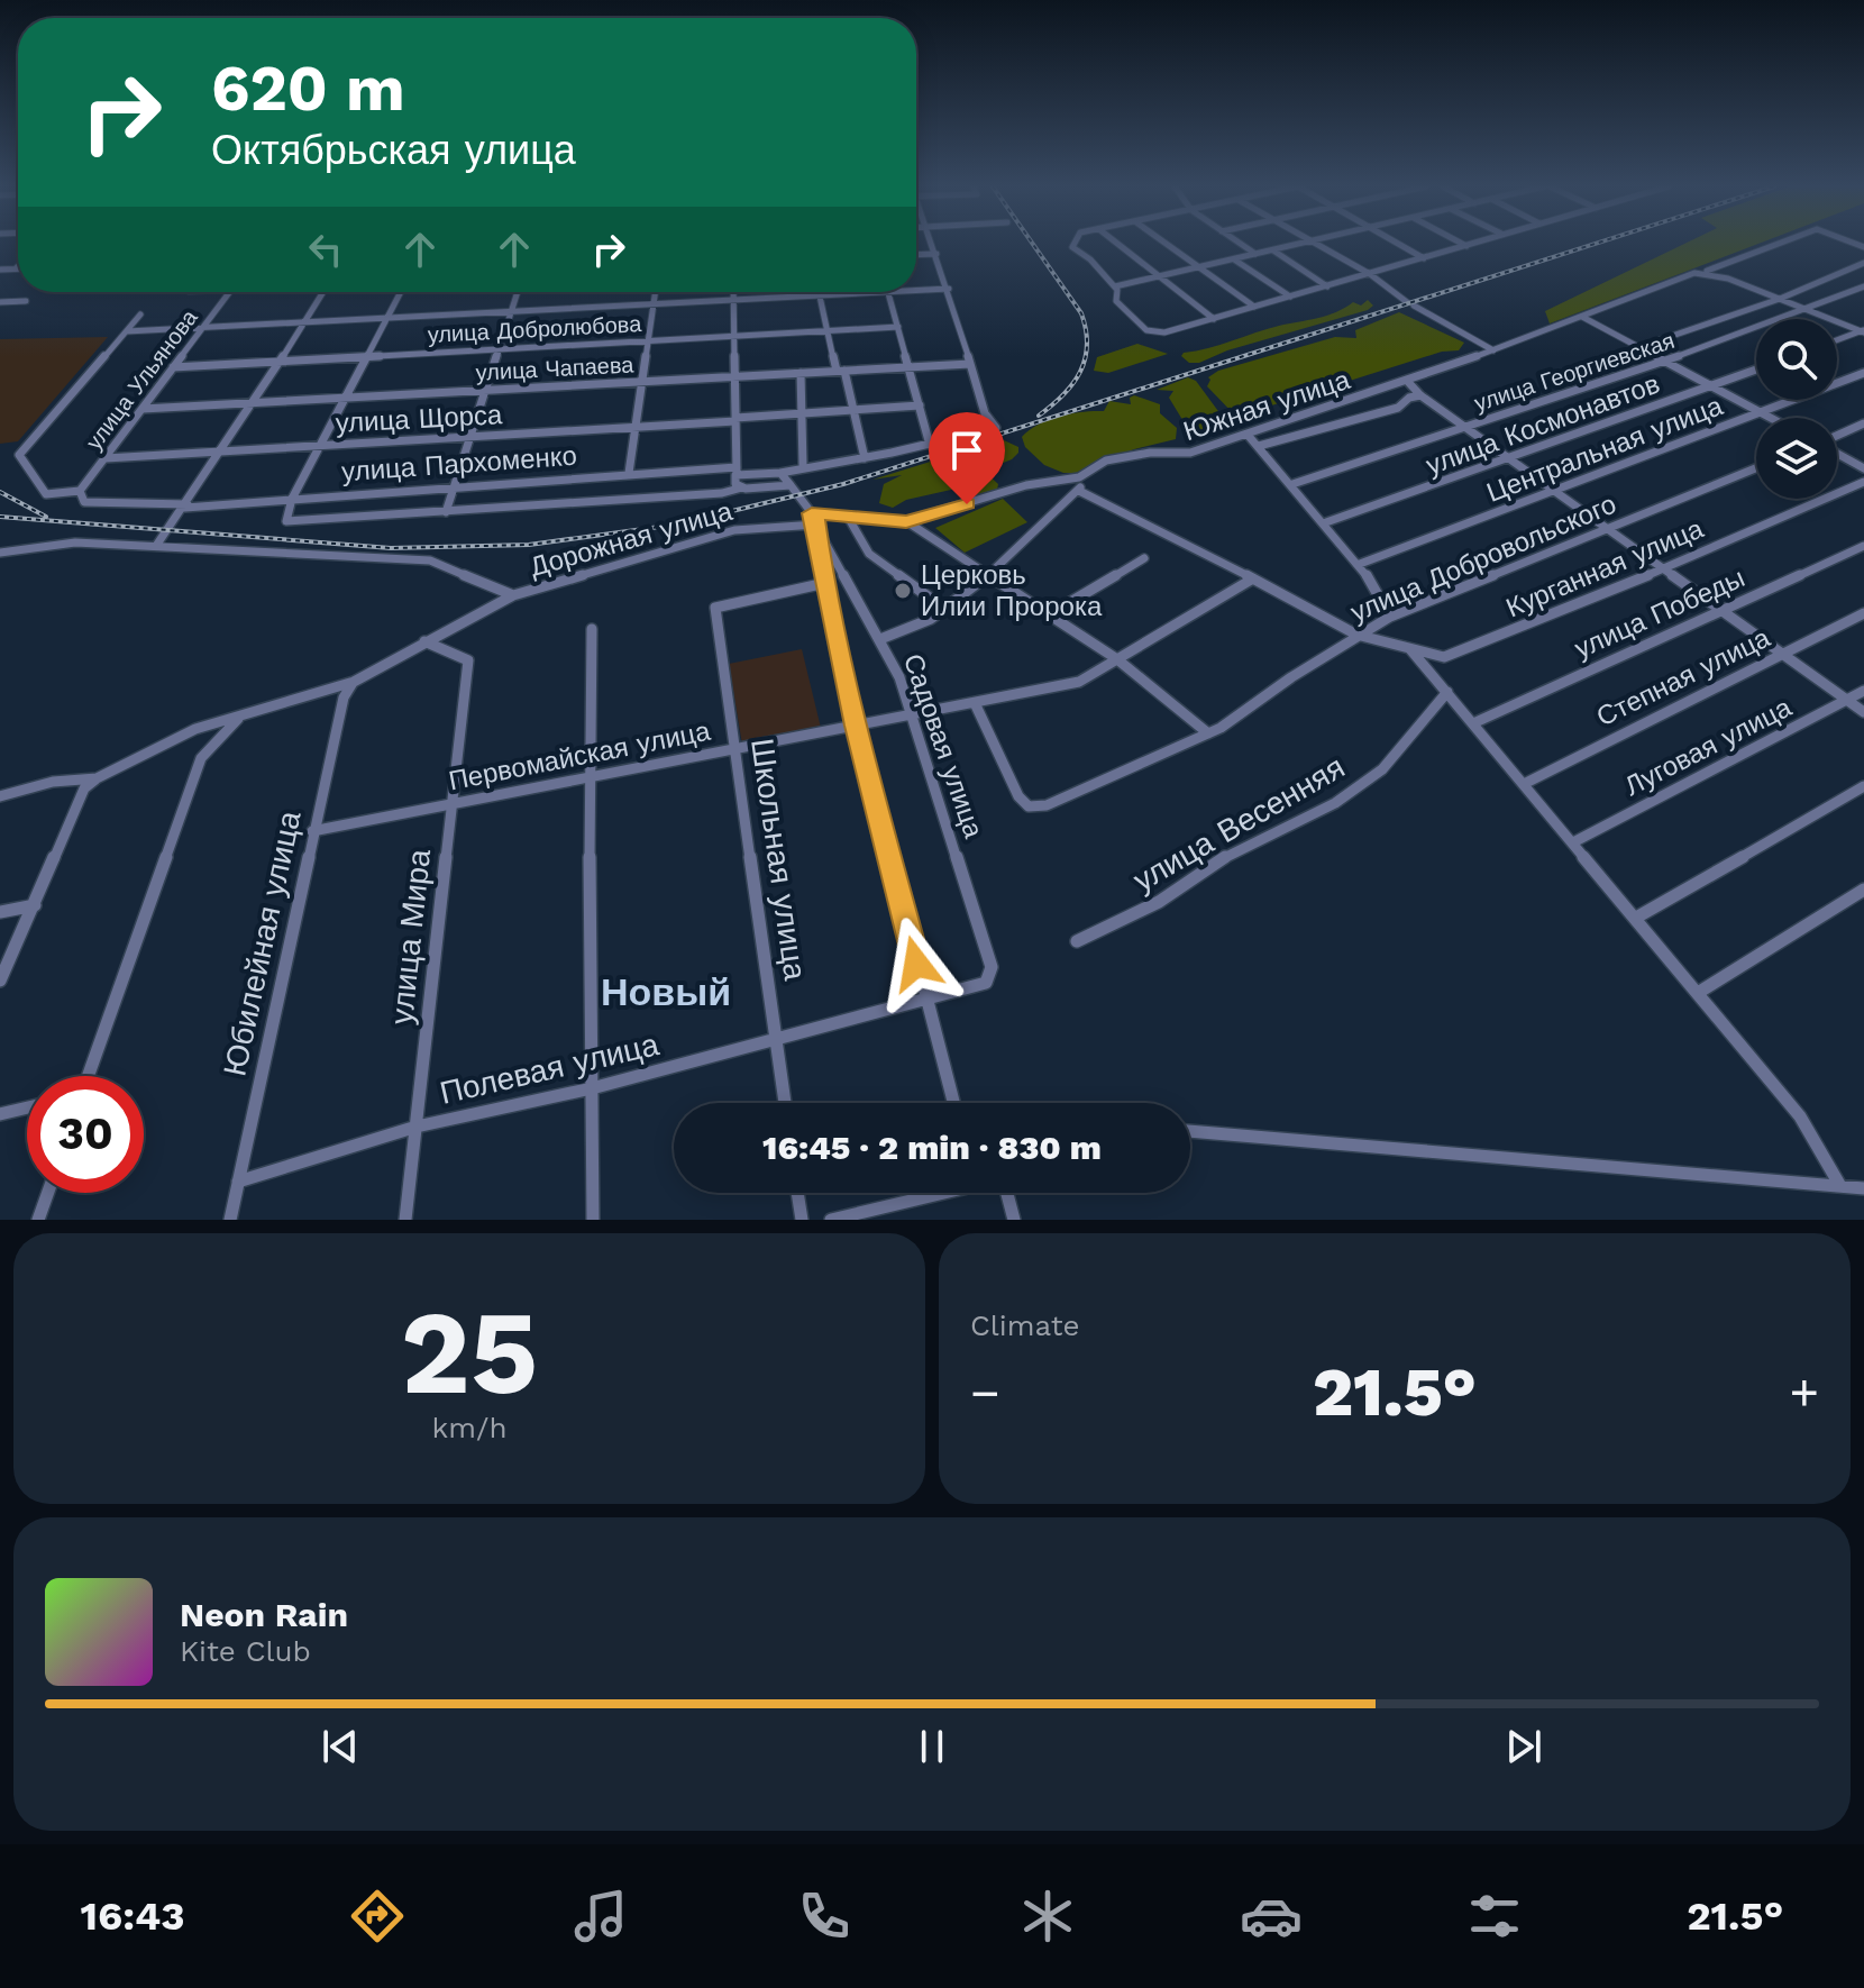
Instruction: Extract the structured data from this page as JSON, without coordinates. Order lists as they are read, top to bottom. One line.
{"streets":{"street":["улица Добролюбова","улица Чапаева","улица Георгиевская","улица Ульянова","Южная улица","улица Щорса","улица Космонавтов","Центральная улица","улица Пархоменко","Дорожная улица","улица Добровольского","Курганная улица","улица Победы","Степная улица","Садовая улица","Луговая улица","Первомайская улица","улица Весенняя","Школьная улица","улица Мира","Юбилейная улица","Полевая улица"]},"crossings":[["улица Добролюбова","улица Ульянова"],["улица Чапаева","улица Ульянова"],["улица Чапаева","улица Пархоменко"],["улица Ульянова","улица Щорса"],["улица Ульянова","улица Пархоменко"],["Дорожная улица","Садовая улица"],["Дорожная улица","улица Мира"],["Дорожная улица","Юбилейная улица"],["улица Добровольского","Курганная улица"],["улица Добровольского","Первомайская улица"],["Курганная улица","Первомайская улица"],["Садовая улица","Первомайская улица"],["Садовая улица","Полевая улица"],["Первомайская улица","Школьная улица"],["Первомайская улица","улица Мира"],["Первомайская улица","Юбилейная улица"],["Школьная улица","Полевая улица"],["улица Мира","Полевая улица"],["Юбилейная улица","Полевая улица"]],"districts":["Новый"],"places":["Церковь Илии Пророка"],"page":{"turn":["620 m","Октябрьская улица"],"limit":"30","trip":"16:45 · 2 min · 830 m","tile":[["25","km/h"],"Climate"],"heat":["−","21.5°","+"],"song":["Neon Rain","Kite Club"],"tabs":["16:43","21.5°"]}}
